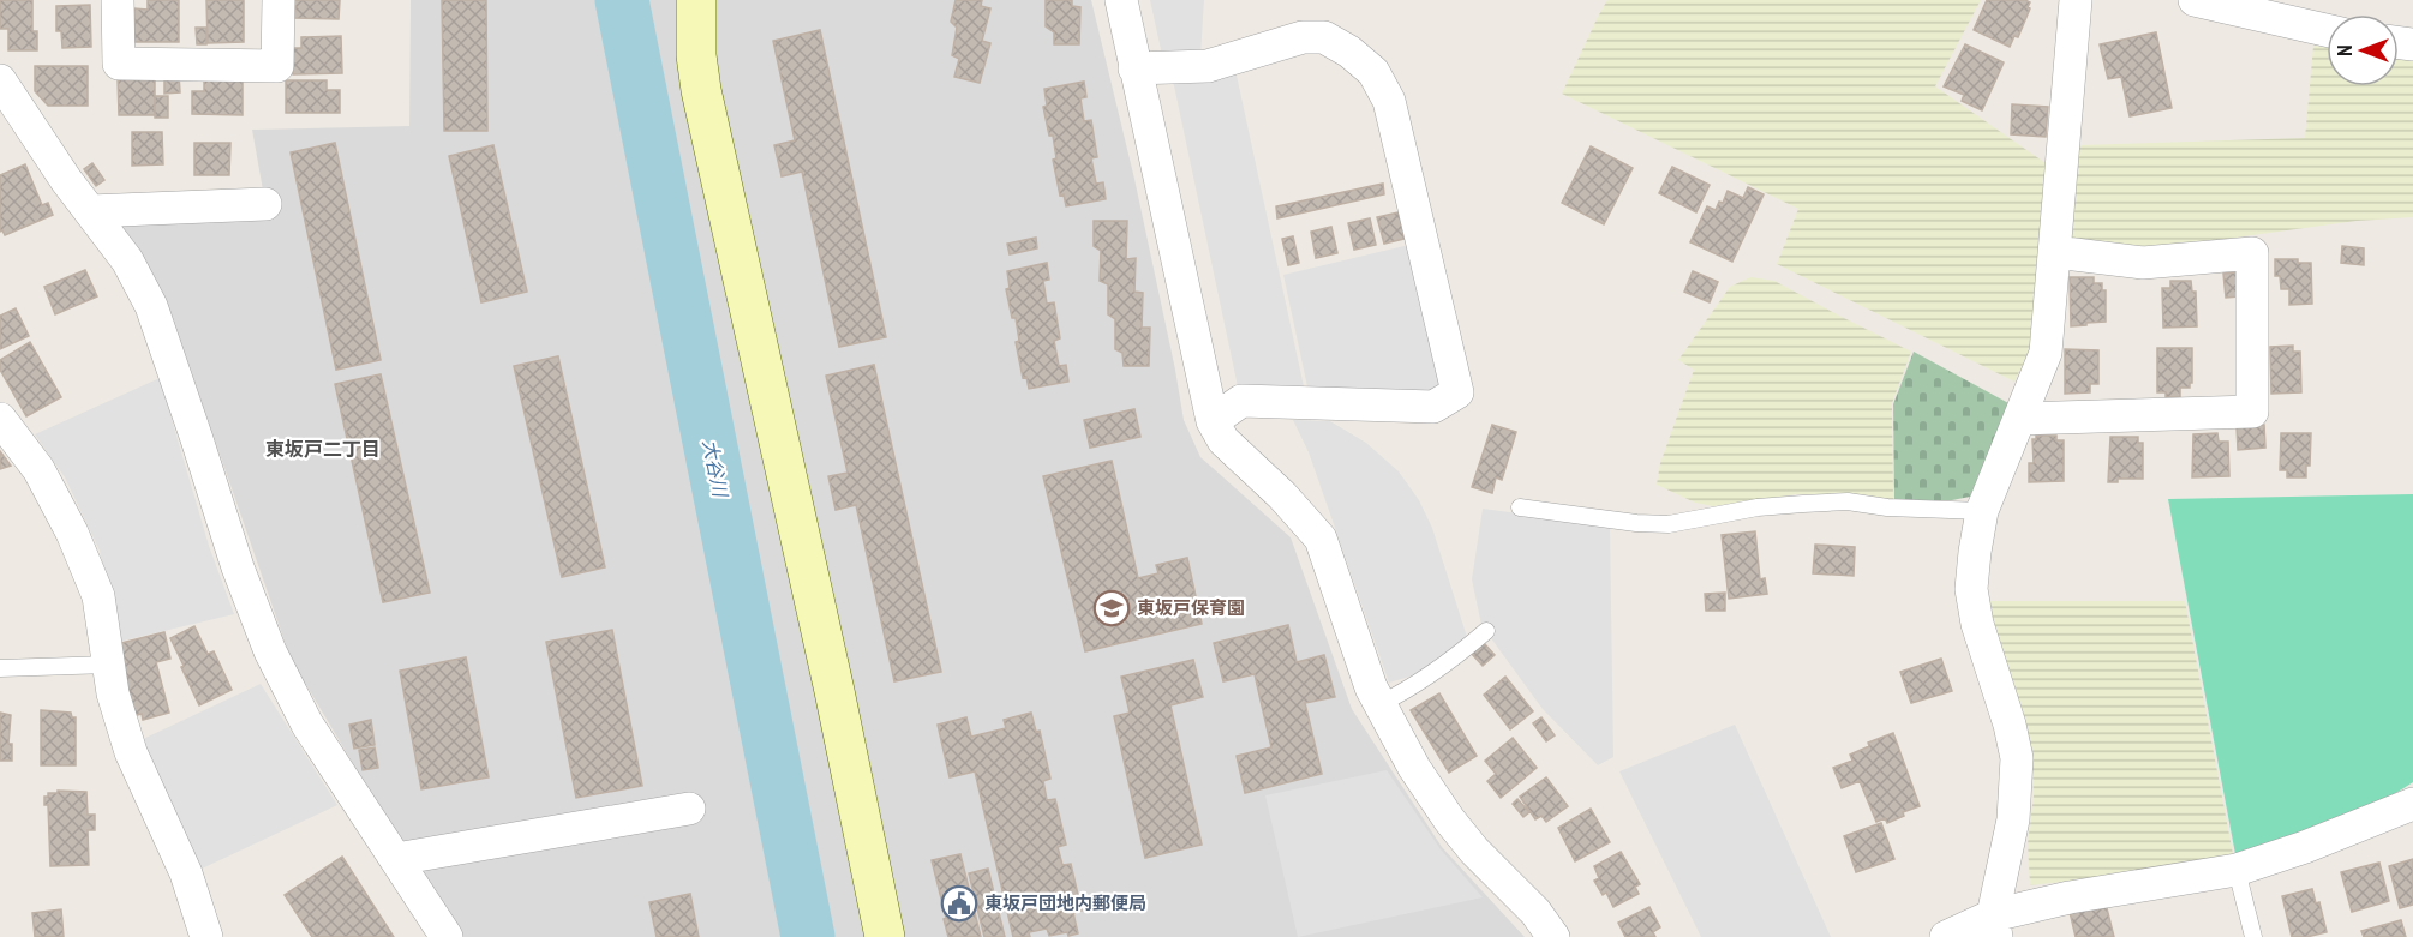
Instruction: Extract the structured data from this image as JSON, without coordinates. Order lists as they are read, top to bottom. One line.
{"districts":["東坂戸二丁目"],"water":["大谷川"],"places":{"school or university":["東坂戸保育園"],"public building":["東坂戸団地内郵便局"]},"north":"left"}
